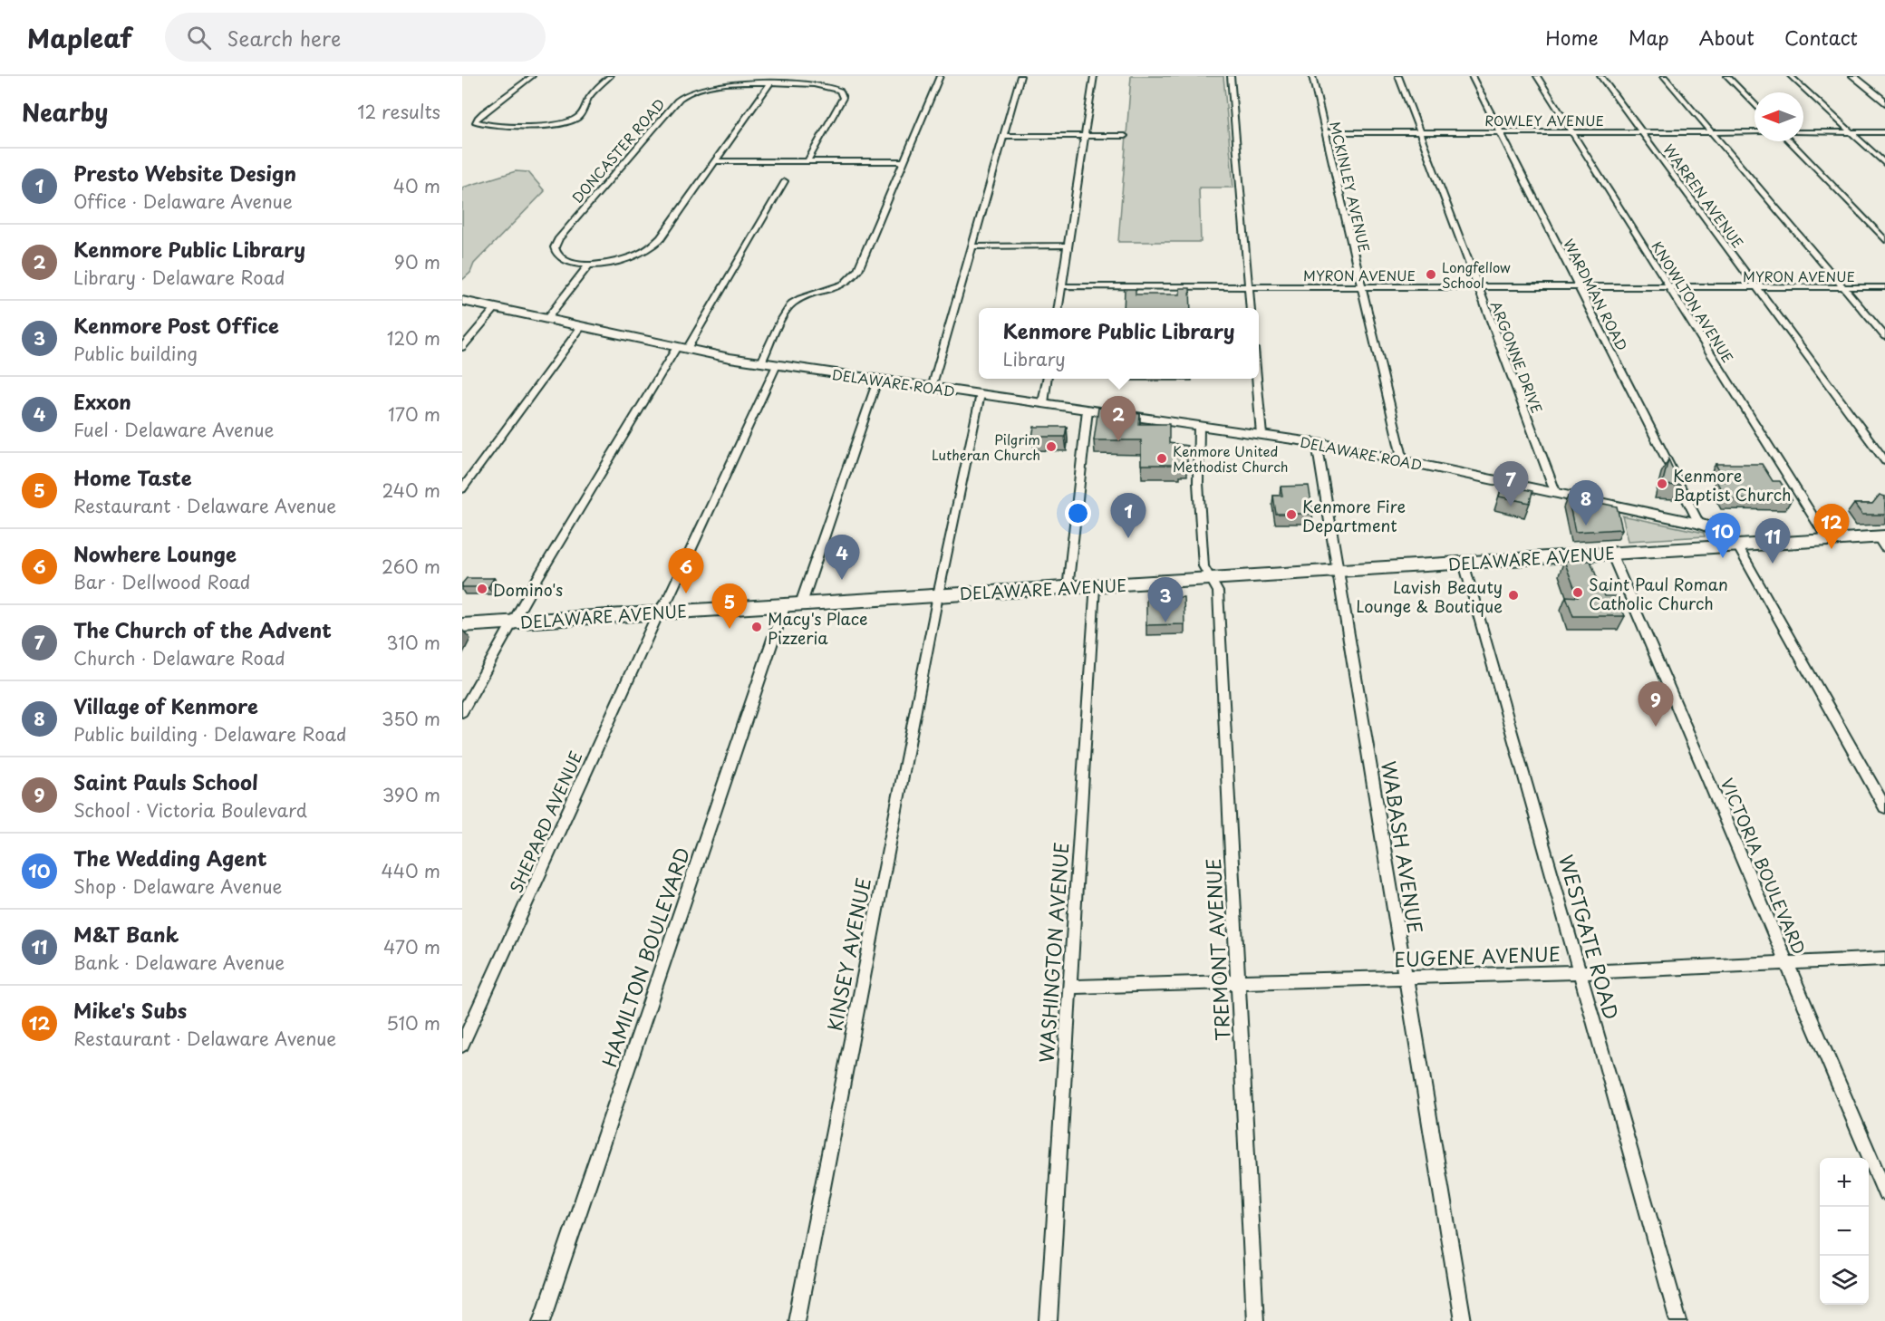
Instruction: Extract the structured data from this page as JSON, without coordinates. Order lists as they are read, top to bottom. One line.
{"streets":{"main road":["DELAWARE AVENUE"],"street":["ROWLEY AVENUE","DONCASTER ROAD","MCKINLEY AVENUE","WARREN AVENUE","MYRON AVENUE","WARDMAN ROAD","KNOWLTON AVENUE","ARGONNE DRIVE","DELAWARE ROAD","SHEPARD AVENUE","WABASH AVENUE","VICTORIA BOULEVARD","WESTGATE ROAD","TREMONT AVENUE","WASHINGTON AVENUE","KINSEY AVENUE","EUGENE AVENUE","HAMILTON BOULEVARD"]},"crossings":[["ROWLEY AVENUE","MCKINLEY AVENUE"],["ROWLEY AVENUE","WARREN AVENUE"],["ROWLEY AVENUE","WARDMAN ROAD"],["ROWLEY AVENUE","KNOWLTON AVENUE"],["ROWLEY AVENUE","ARGONNE DRIVE"],["MCKINLEY AVENUE","MYRON AVENUE"],["MCKINLEY AVENUE","DELAWARE ROAD"],["WARREN AVENUE","MYRON AVENUE"],["MYRON AVENUE","WARDMAN ROAD"],["MYRON AVENUE","KNOWLTON AVENUE"],["MYRON AVENUE","ARGONNE DRIVE"],["WARDMAN ROAD","DELAWARE ROAD"],["KNOWLTON AVENUE","DELAWARE AVENUE"],["ARGONNE DRIVE","DELAWARE ROAD"],["DELAWARE ROAD","DELAWARE AVENUE"],["DELAWARE ROAD","SHEPARD AVENUE"],["DELAWARE ROAD","WABASH AVENUE"],["DELAWARE ROAD","TREMONT AVENUE"],["DELAWARE ROAD","KINSEY AVENUE"],["DELAWARE ROAD","HAMILTON BOULEVARD"],["DELAWARE AVENUE","SHEPARD AVENUE"],["DELAWARE AVENUE","WABASH AVENUE"],["DELAWARE AVENUE","VICTORIA BOULEVARD"],["DELAWARE AVENUE","WESTGATE ROAD"],["DELAWARE AVENUE","TREMONT AVENUE"],["DELAWARE AVENUE","WASHINGTON AVENUE"],["DELAWARE AVENUE","KINSEY AVENUE"],["DELAWARE AVENUE","HAMILTON BOULEVARD"],["WABASH AVENUE","EUGENE AVENUE"],["VICTORIA BOULEVARD","EUGENE AVENUE"],["WESTGATE ROAD","EUGENE AVENUE"],["TREMONT AVENUE","EUGENE AVENUE"],["WASHINGTON AVENUE","EUGENE AVENUE"]],"places":["Longfellow School","Pilgrim Lutheran Church","Kenmore United Methodist Church","Kenmore Baptist Church","Kenmore Fire Department","Domino's","Saint Paul Roman Catholic Church","Lavish Beauty Lounge & Boutique","Macy's Place Pizzeria"],"north":"left","page":{"header":"Mapleaf","search":"Search here","nav":["Home","Map","About","Contact"],"heading":["Nearby","12 results"],"list":[{"mark":"1","name":"Presto Website Design","note":"Office · Delaware Avenue","value":"40 m"},{"mark":"2","name":"Kenmore Public Library","note":"Library · Delaware Road","value":"90 m"},{"mark":"3","name":"Kenmore Post Office","note":"Public building","value":"120 m"},{"mark":"4","name":"Exxon","note":"Fuel · Delaware Avenue","value":"170 m"},{"mark":"5","name":"Home Taste","note":"Restaurant · Delaware Avenue","value":"240 m"},{"mark":"6","name":"Nowhere Lounge","note":"Bar · Dellwood Road","value":"260 m"},{"mark":"7","name":"The Church of the Advent","note":"Church · Delaware Road","value":"310 m"},{"mark":"8","name":"Village of Kenmore","note":"Public building · Delaware Road","value":"350 m"},{"mark":"9","name":"Saint Pauls School","note":"School · Victoria Boulevard","value":"390 m"},{"mark":"10","name":"The Wedding Agent","note":"Shop · Delaware Avenue","value":"440 m"},{"mark":"11","name":"M&T Bank","note":"Bank · Delaware Avenue","value":"470 m"},{"mark":"12","name":"Mike's Subs","note":"Restaurant · Delaware Avenue","value":"510 m"}],"popup":["Kenmore Public Library","Library"],"pins":["2","7","8","1","12","10","11","4","6","3","5","9"],"map_buttons":["+","−"]}}
